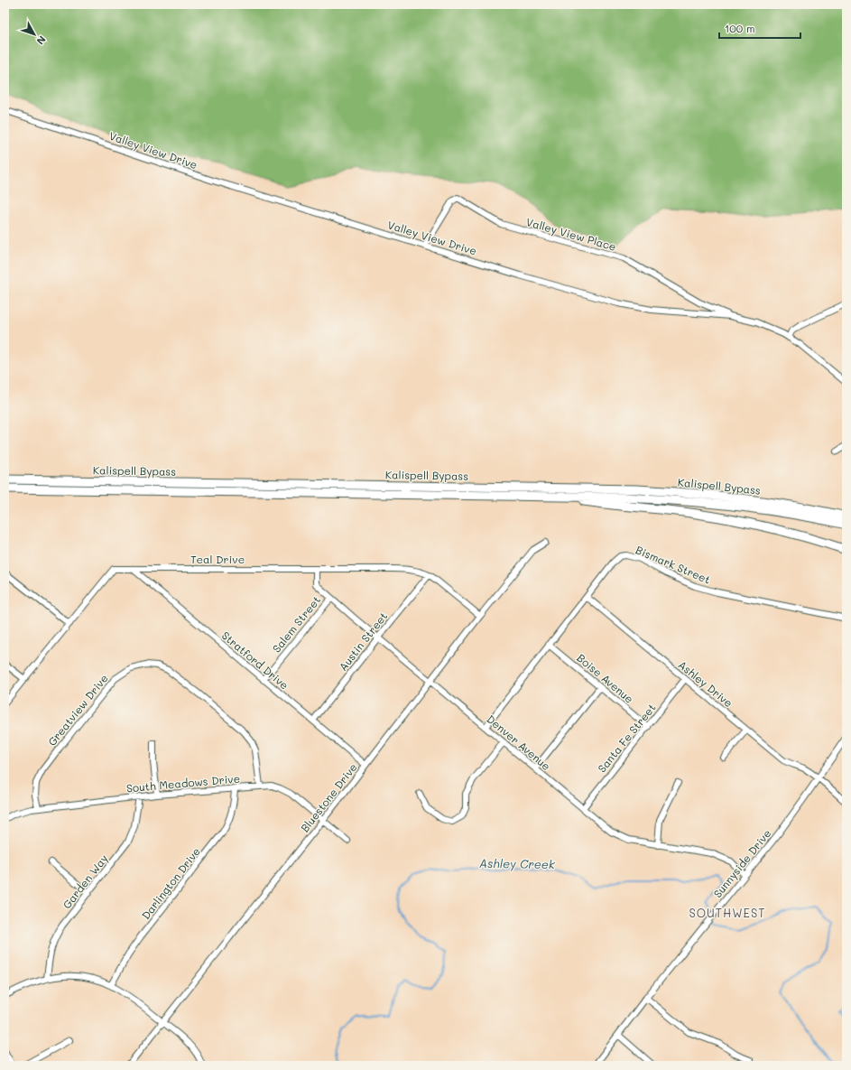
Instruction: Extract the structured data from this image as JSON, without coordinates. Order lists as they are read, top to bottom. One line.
{"streets":{"highway":["Kalispell Bypass"],"street":["Valley View Drive","Valley View Place","Teal Drive","Bismark Street","Salem Street","Austin Street","Stratford Drive","Boise Avenue","Ashley Drive","Greatview Drive","Santa Fe Street","Denver Avenue","South Meadows Drive","Bluestone Drive","Sunnyside Drive","Garden Way","Darlington Drive"]},"crossings":[["Valley View Drive","Valley View Place"],["Teal Drive","Austin Street"],["Teal Drive","Stratford Drive"],["Teal Drive","Denver Avenue"],["Teal Drive","Bluestone Drive"],["Bismark Street","Boise Avenue"],["Bismark Street","Ashley Drive"],["Bismark Street","Denver Avenue"],["Salem Street","Stratford Drive"],["Salem Street","Denver Avenue"],["Austin Street","Stratford Drive"],["Austin Street","Denver Avenue"],["Stratford Drive","Bluestone Drive"],["Boise Avenue","Santa Fe Street"],["Ashley Drive","Santa Fe Street"],["Ashley Drive","Sunnyside Drive"],["Greatview Drive","South Meadows Drive"],["Santa Fe Street","Denver Avenue"],["Denver Avenue","Bluestone Drive"],["Denver Avenue","Sunnyside Drive"],["South Meadows Drive","Bluestone Drive"],["South Meadows Drive","Garden Way"],["South Meadows Drive","Darlington Drive"]],"districts":["SOUTHWEST"],"water":["Ashley Creek"],"scale_bar":"100 m","north":"bottom right"}
